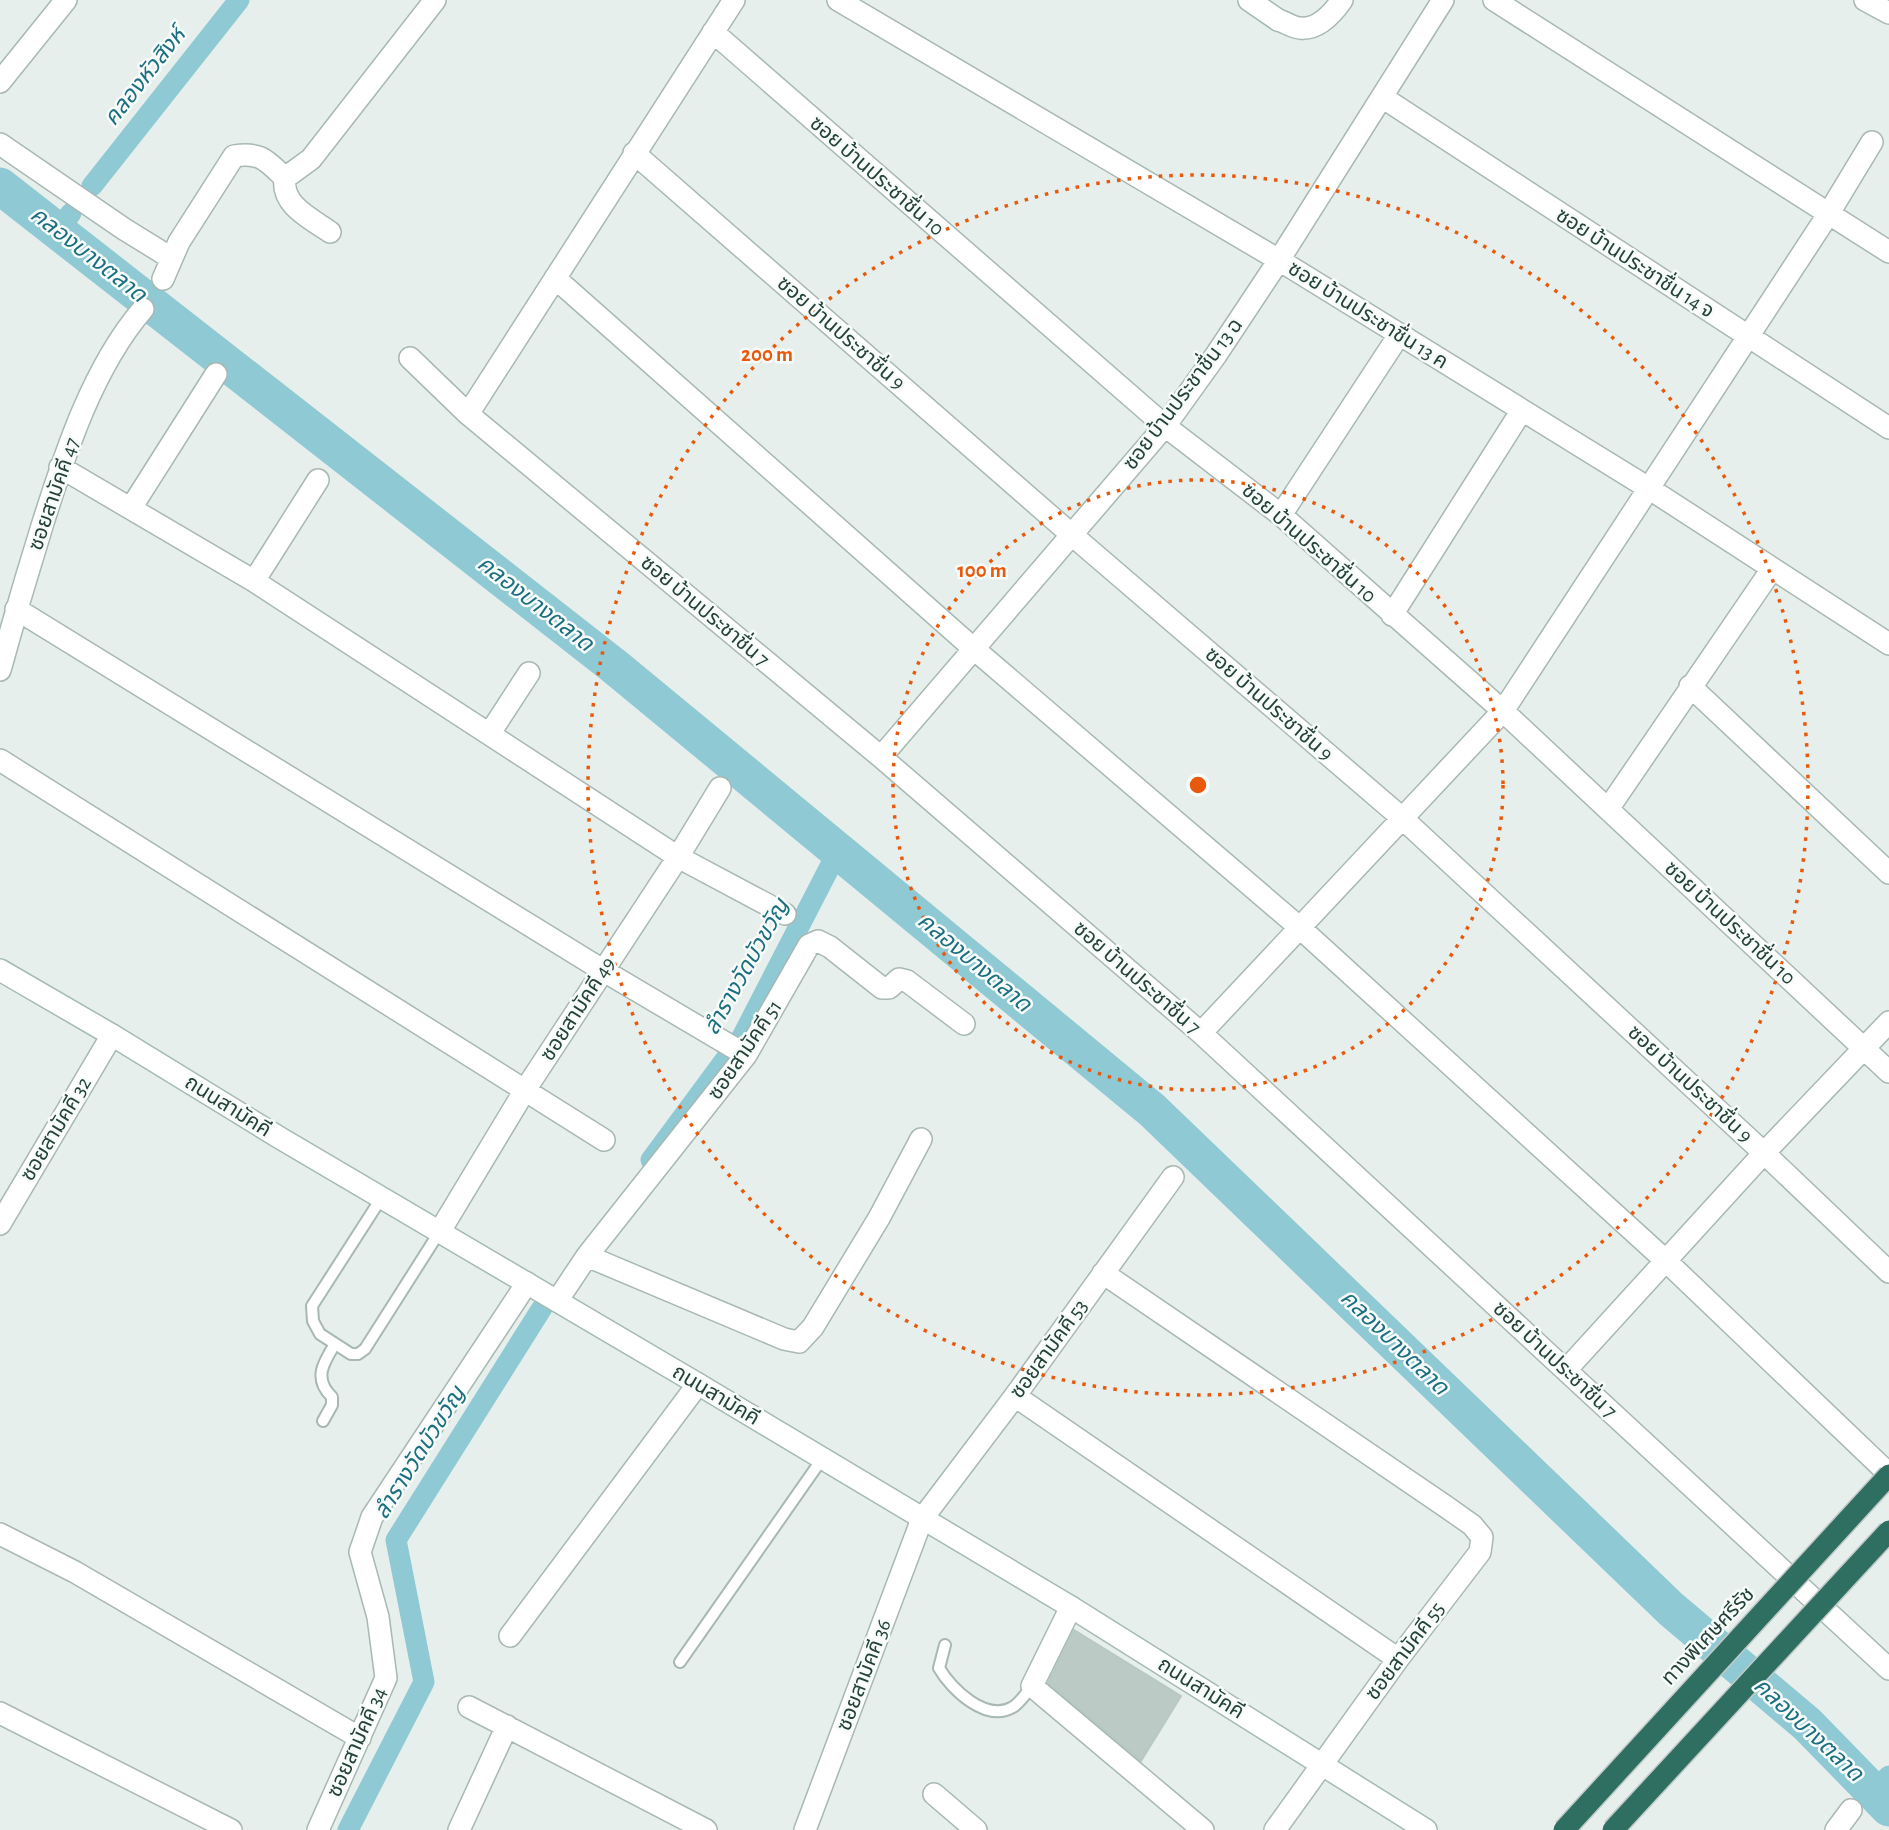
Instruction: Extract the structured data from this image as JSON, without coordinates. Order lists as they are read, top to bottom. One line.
{"streets":{"highway":["ทางพิเศษศรีรัช"],"street":["ซอย บ้านประชาชื่น 10","ซอย บ้านประชาชื่น 14 จ","ซอย บ้านประชาชื่น 13 ค","ซอย บ้านประชาชื่น 9","ซอย บ้านประชาชื่น 13 ฉ","ซอยสามัคคี 47","ซอย บ้านประชาชื่น 7","ซอยสามัคคี 49","ซอยสามัคคี 51","ถนนสามัคคี","ซอยสามัคคี 32","ซอยสามัคคี 53","ซอยสามัคคี 55","ซอยสามัคคี 36","ซอยสามัคคี 34"]},"crossings":[["ซอย บ้านประชาชื่น 10","ซอย บ้านประชาชื่น 13 ฉ"],["ซอย บ้านประชาชื่น 14 จ","ซอย บ้านประชาชื่น 13 ฉ"],["ซอย บ้านประชาชื่น 13 ค","ซอย บ้านประชาชื่น 13 ฉ"],["ซอย บ้านประชาชื่น 9","ซอย บ้านประชาชื่น 13 ฉ"],["ซอย บ้านประชาชื่น 13 ฉ","ซอย บ้านประชาชื่น 7"],["ซอยสามัคคี 49","ถนนสามัคคี"],["ซอยสามัคคี 51","ถนนสามัคคี"],["ถนนสามัคคี","ซอยสามัคคี 32"],["ถนนสามัคคี","ซอยสามัคคี 53"],["ถนนสามัคคี","ซอยสามัคคี 55"],["ถนนสามัคคี","ซอยสามัคคี 36"],["ถนนสามัคคี","ซอยสามัคคี 34"],["ซอยสามัคคี 53","ซอยสามัคคี 55"],["ซอยสามัคคี 53","ซอยสามัคคี 36"]],"water":["คลองหัวสิงห์","คลองบางตลาด","ลำรางวัดบัวขวัญ"],"rings":["200 m","100 m"]}
